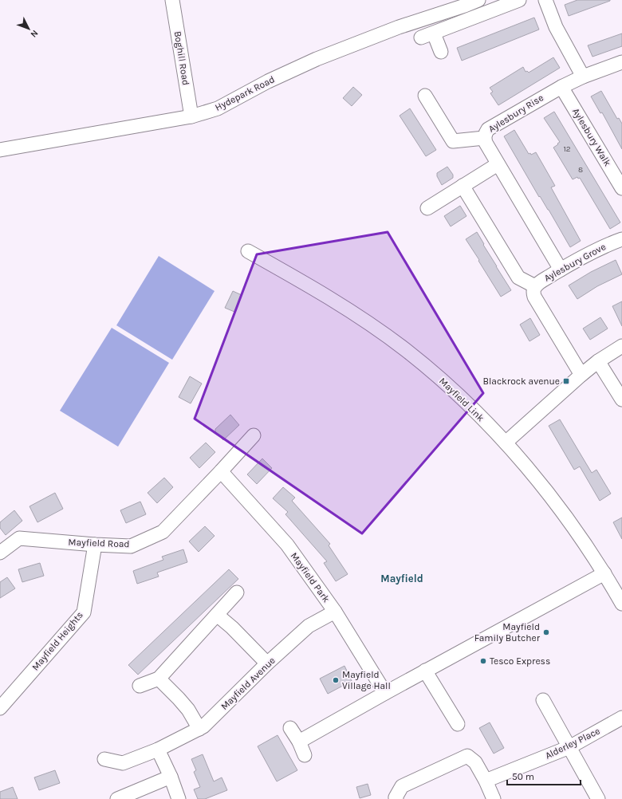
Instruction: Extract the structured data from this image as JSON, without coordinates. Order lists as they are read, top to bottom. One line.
{"streets":{"street":["Boghill Road","Hydepark Road","Aylesbury Rise","Aylesbury Walk","Aylesbury Grove","Mayfield Link","Mayfield Road","Mayfield Park","Mayfield Heights","Mayfield Avenue","Alderley Place"]},"crossings":[["Boghill Road","Hydepark Road"],["Aylesbury Rise","Aylesbury Walk"],["Aylesbury Rise","Aylesbury Grove"],["Mayfield Road","Mayfield Park"],["Mayfield Road","Mayfield Heights"],["Mayfield Park","Mayfield Avenue"]],"districts":["Mayfield"],"places":{"transit":["Blackrock avenue"],"other":["Mayfield Family Butcher","Tesco Express","Mayfield Village Hall"]},"house_numbers":["12","8"],"scale_bar":"50 m","north":"bottom right"}
